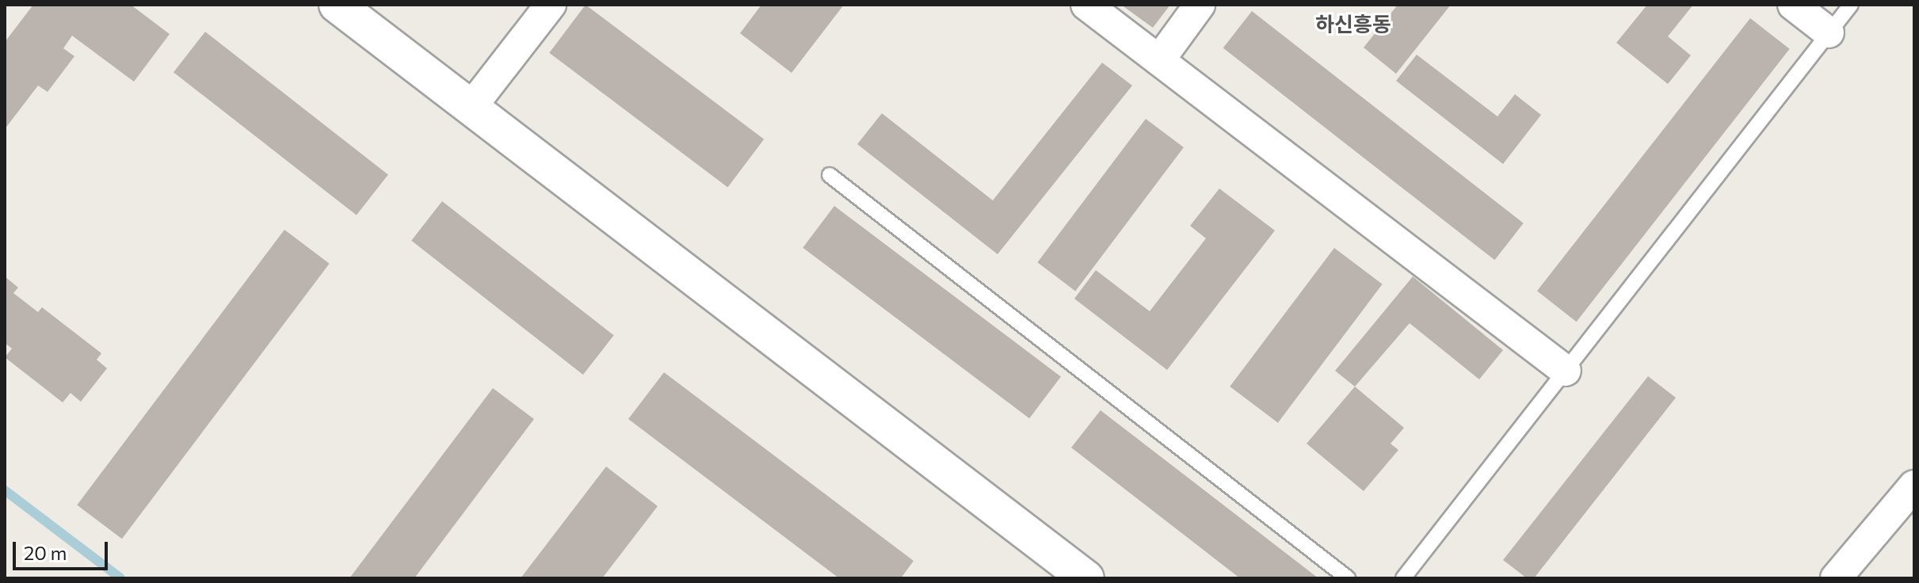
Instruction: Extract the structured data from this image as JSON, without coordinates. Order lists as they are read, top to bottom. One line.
{"districts":["하신흥동"],"scale_bar":"20 m"}
